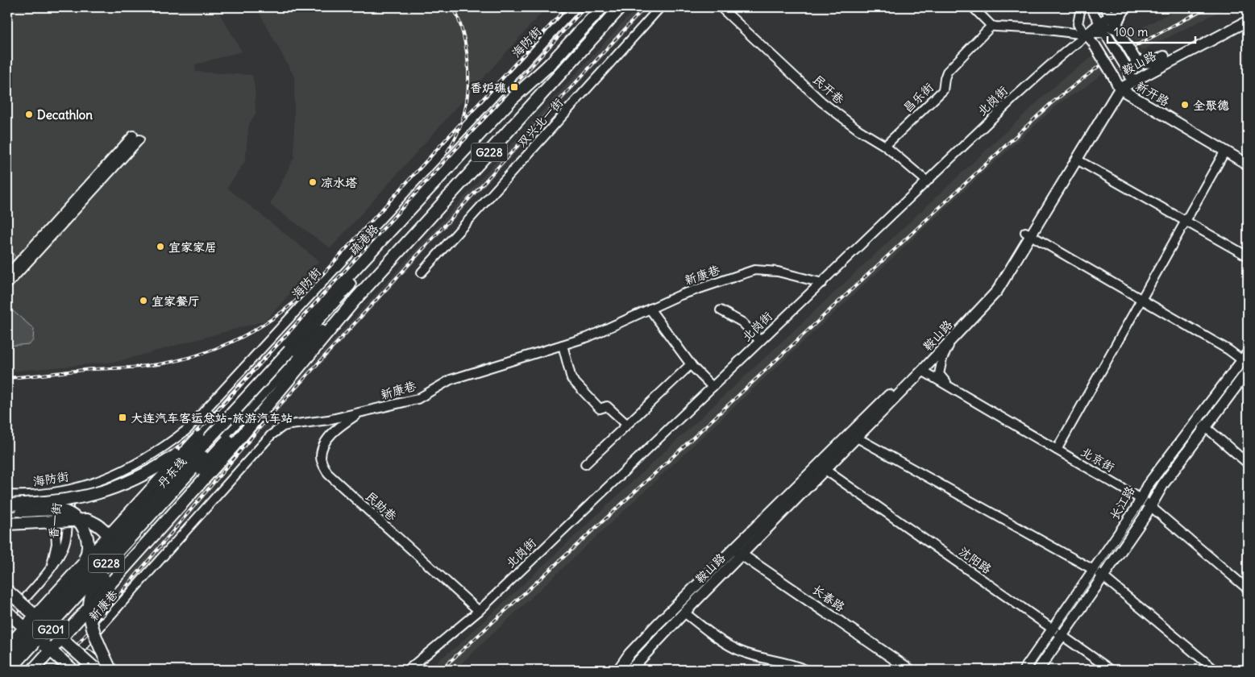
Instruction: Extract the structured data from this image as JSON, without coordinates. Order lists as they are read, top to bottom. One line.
{"streets":{"highway":["G228","疏港路","丹东线","G201"],"main road":["鞍山路","新开路","北岗街","长江路","长春路"],"street":["海防街","民开巷","昌乐街","双兴北一街","新康巷","北京街","民助巷","香一街","沈阳路"]},"crossings":[["海防街","香一街"],["鞍山路","新开路"],["鞍山路","北京街"],["鞍山路","沈阳路"],["鞍山路","长春路"],["民开巷","昌乐街"],["民开巷","北岗街"],["北岗街","新康巷"],["北岗街","民助巷"],["G228","丹东线"],["疏港路","丹东线"],["新康巷","民助巷"],["北京街","长江路"],["长江路","沈阳路"]],"places":{"transit":["香炉礁","大连汽车客运总站-旅游汽车站"],"other":["全聚德","Decathlon","凉水塔","宜家家居","宜家餐厅"]},"scale_bar":"100 m"}
